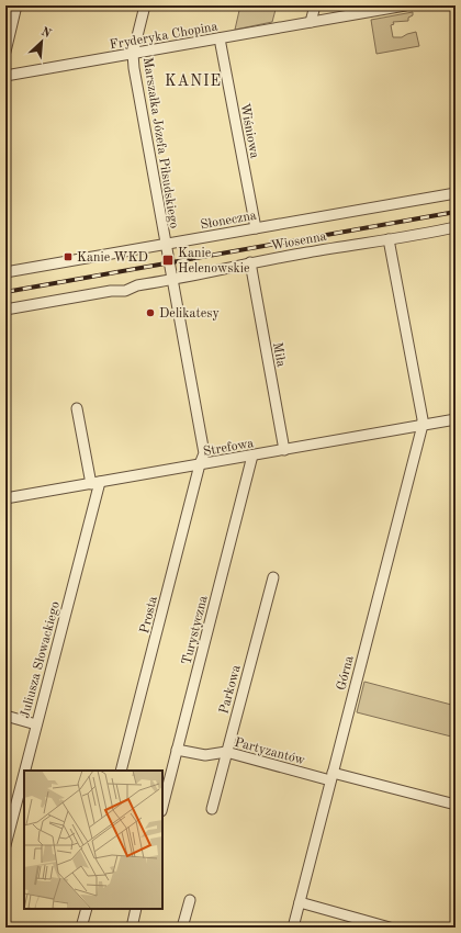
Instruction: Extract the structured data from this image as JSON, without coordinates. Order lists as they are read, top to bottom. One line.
{"streets":{"street":["Fryderyka Chopina","Wiśniowa","Marszałka Józefa Piłsudskiego","Słoneczna","Wiosenna","Miła","Strefowa","Prosta","Turystyczna","Juliusza Słowackiego","Górna","Parkowa","Partyzantów"]},"crossings":[["Fryderyka Chopina","Wiśniowa"],["Fryderyka Chopina","Marszałka Józefa Piłsudskiego"],["Wiśniowa","Słoneczna"],["Marszałka Józefa Piłsudskiego","Słoneczna"],["Marszałka Józefa Piłsudskiego","Wiosenna"],["Marszałka Józefa Piłsudskiego","Strefowa"],["Marszałka Józefa Piłsudskiego","Prosta"],["Wiosenna","Miła"],["Miła","Strefowa"],["Strefowa","Prosta"],["Strefowa","Turystyczna"],["Strefowa","Juliusza Słowackiego"],["Strefowa","Górna"],["Turystyczna","Partyzantów"],["Górna","Partyzantów"],["Parkowa","Partyzantów"]],"districts":["KANIE"],"places":{"transit":["Kanie WKD","Kanie Helenowskie"],"other":["Delikatesy"]},"north":"top right"}
